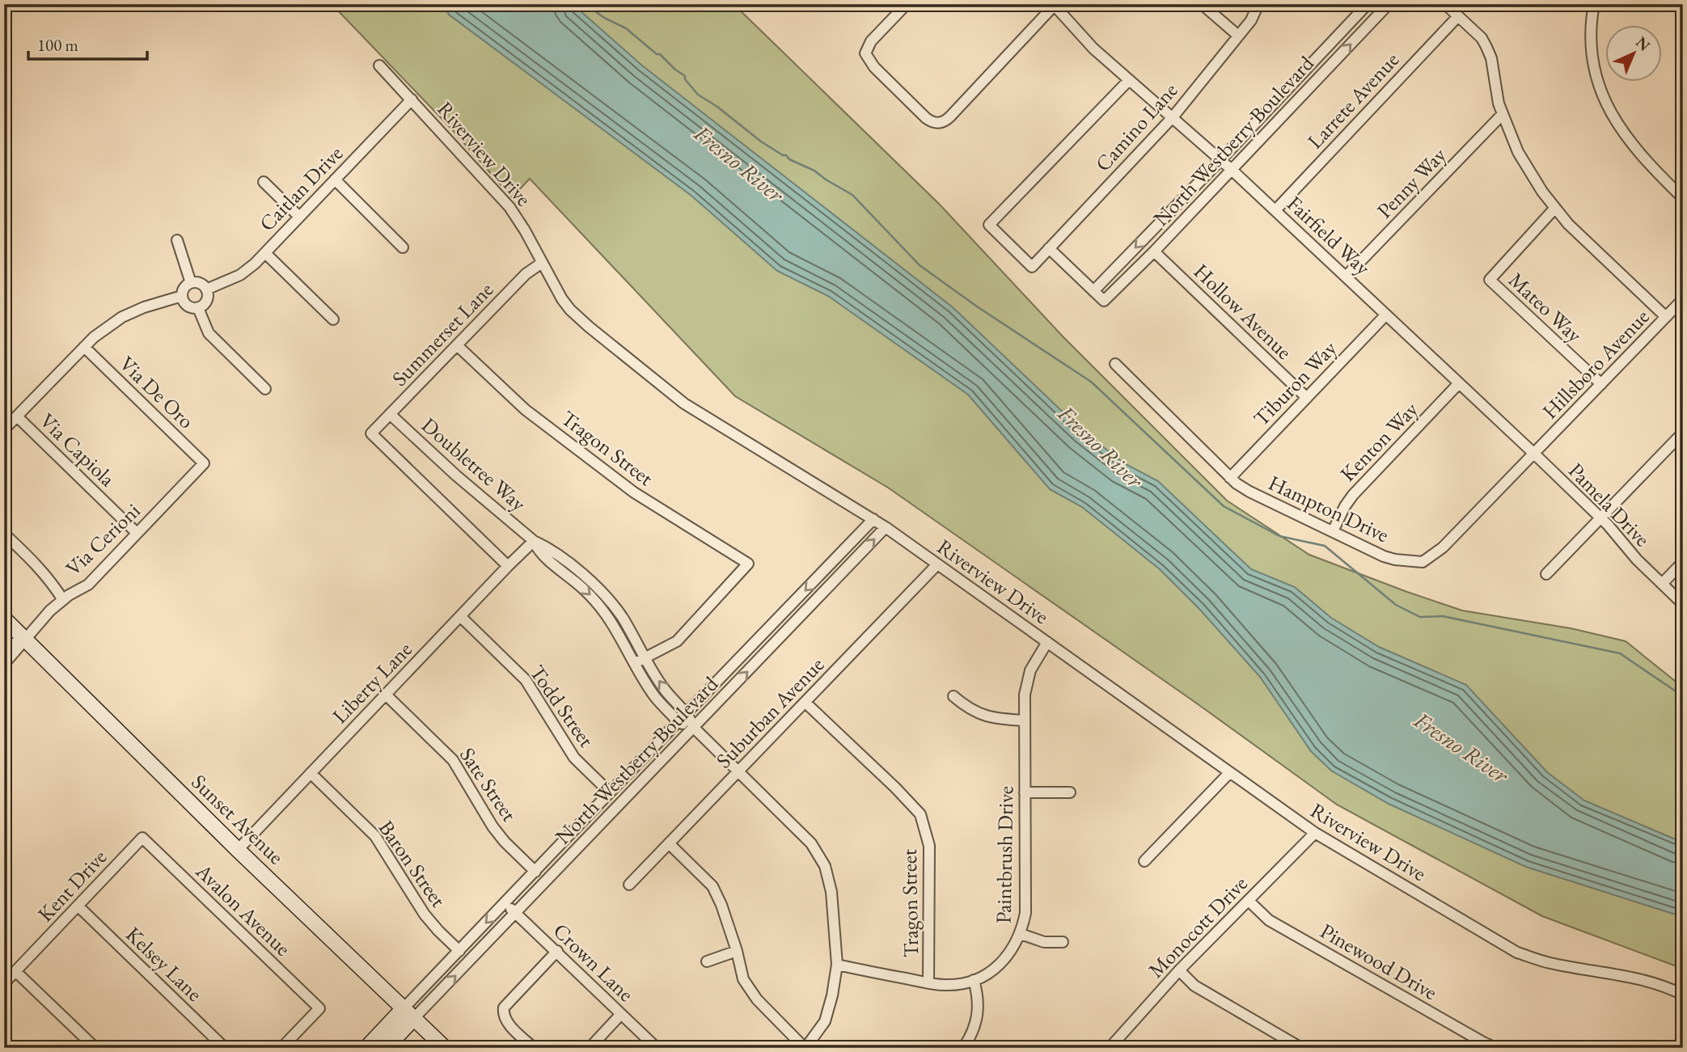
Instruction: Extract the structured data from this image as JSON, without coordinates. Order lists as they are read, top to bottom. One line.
{"streets":{"main road":["Sunset Avenue"],"street":["Larrete Avenue","Camino Lane","North Westberry Boulevard","Riverview Drive","Penny Way","Caitlan Drive","Fairfield Way","Mateo Way","Hollow Avenue","Summerset Lane","Hillsboro Avenue","Tiburon Way","Via De Oro","Kenton Way","Tragon Street","Via Capiola","Doubletree Way","Pamela Drive","Hampton Drive","Via Cerioni","Liberty Lane","Todd Street","Suburban Avenue","Sate Street","Paintbrush Drive","Baron Street","Kent Drive","Avalon Avenue","Monocott Drive","Pinewood Drive","Crown Lane","Kelsey Lane"]},"crossings":[["Larrete Avenue","Fairfield Way"],["Camino Lane","Fairfield Way"],["North Westberry Boulevard","Riverview Drive"],["North Westberry Boulevard","Fairfield Way"],["North Westberry Boulevard","Hollow Avenue"],["North Westberry Boulevard","Doubletree Way"],["North Westberry Boulevard","Todd Street"],["North Westberry Boulevard","Sate Street"],["North Westberry Boulevard","Sunset Avenue"],["North Westberry Boulevard","Baron Street"],["North Westberry Boulevard","Crown Lane"],["Riverview Drive","Caitlan Drive"],["Riverview Drive","Summerset Lane"],["Riverview Drive","Suburban Avenue"],["Riverview Drive","Paintbrush Drive"],["Riverview Drive","Monocott Drive"],["Penny Way","Fairfield Way"],["Fairfield Way","Hillsboro Avenue"],["Fairfield Way","Tiburon Way"],["Fairfield Way","Kenton Way"],["Fairfield Way","Pamela Drive"],["Fairfield Way","Hampton Drive"],["Mateo Way","Hillsboro Avenue"],["Hollow Avenue","Tiburon Way"],["Summerset Lane","Tragon Street"],["Summerset Lane","Doubletree Way"],["Summerset Lane","Liberty Lane"],["Hillsboro Avenue","Pamela Drive"],["Hillsboro Avenue","Hampton Drive"],["Tiburon Way","Hampton Drive"],["Via De Oro","Via Cerioni"],["Kenton Way","Hampton Drive"],["Tragon Street","Doubletree Way"],["Tragon Street","Suburban Avenue"],["Tragon Street","Paintbrush Drive"],["Via Capiola","Via Cerioni"],["Doubletree Way","Liberty Lane"],["Doubletree Way","Suburban Avenue"],["Doubletree Way","Paintbrush Drive"],["Pamela Drive","Hampton Drive"],["Via Cerioni","Sunset Avenue"],["Liberty Lane","Todd Street"],["Liberty Lane","Sate Street"],["Liberty Lane","Sunset Avenue"],["Liberty Lane","Baron Street"],["Kent Drive","Avalon Avenue"],["Kent Drive","Kelsey Lane"],["Monocott Drive","Pinewood Drive"]],"water":["Fresno River"],"scale_bar":"100 m","north":"top right"}
